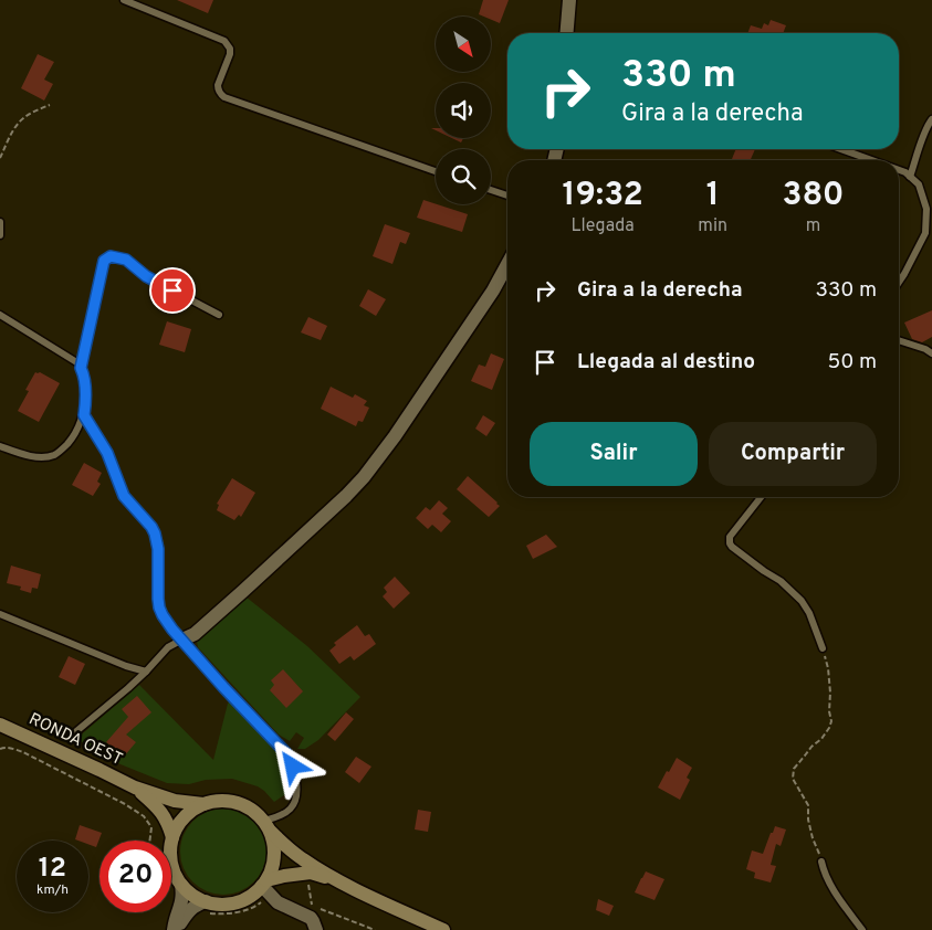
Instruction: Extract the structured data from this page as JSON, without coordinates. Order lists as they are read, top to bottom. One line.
{"streets":{"main road":["RONDA OEST"]},"north":"bottom right","page":{"turn":["330 m","Gira a la derecha"],"eta":["19:32","Llegada","1","min","380","m"],"list":[{"name":"Gira a la derecha","value":"330 m"},{"name":"Llegada al destino","value":"50 m"}],"buttons":["Salir","Compartir"],"speed":"12 km/h","limit":"20"}}
